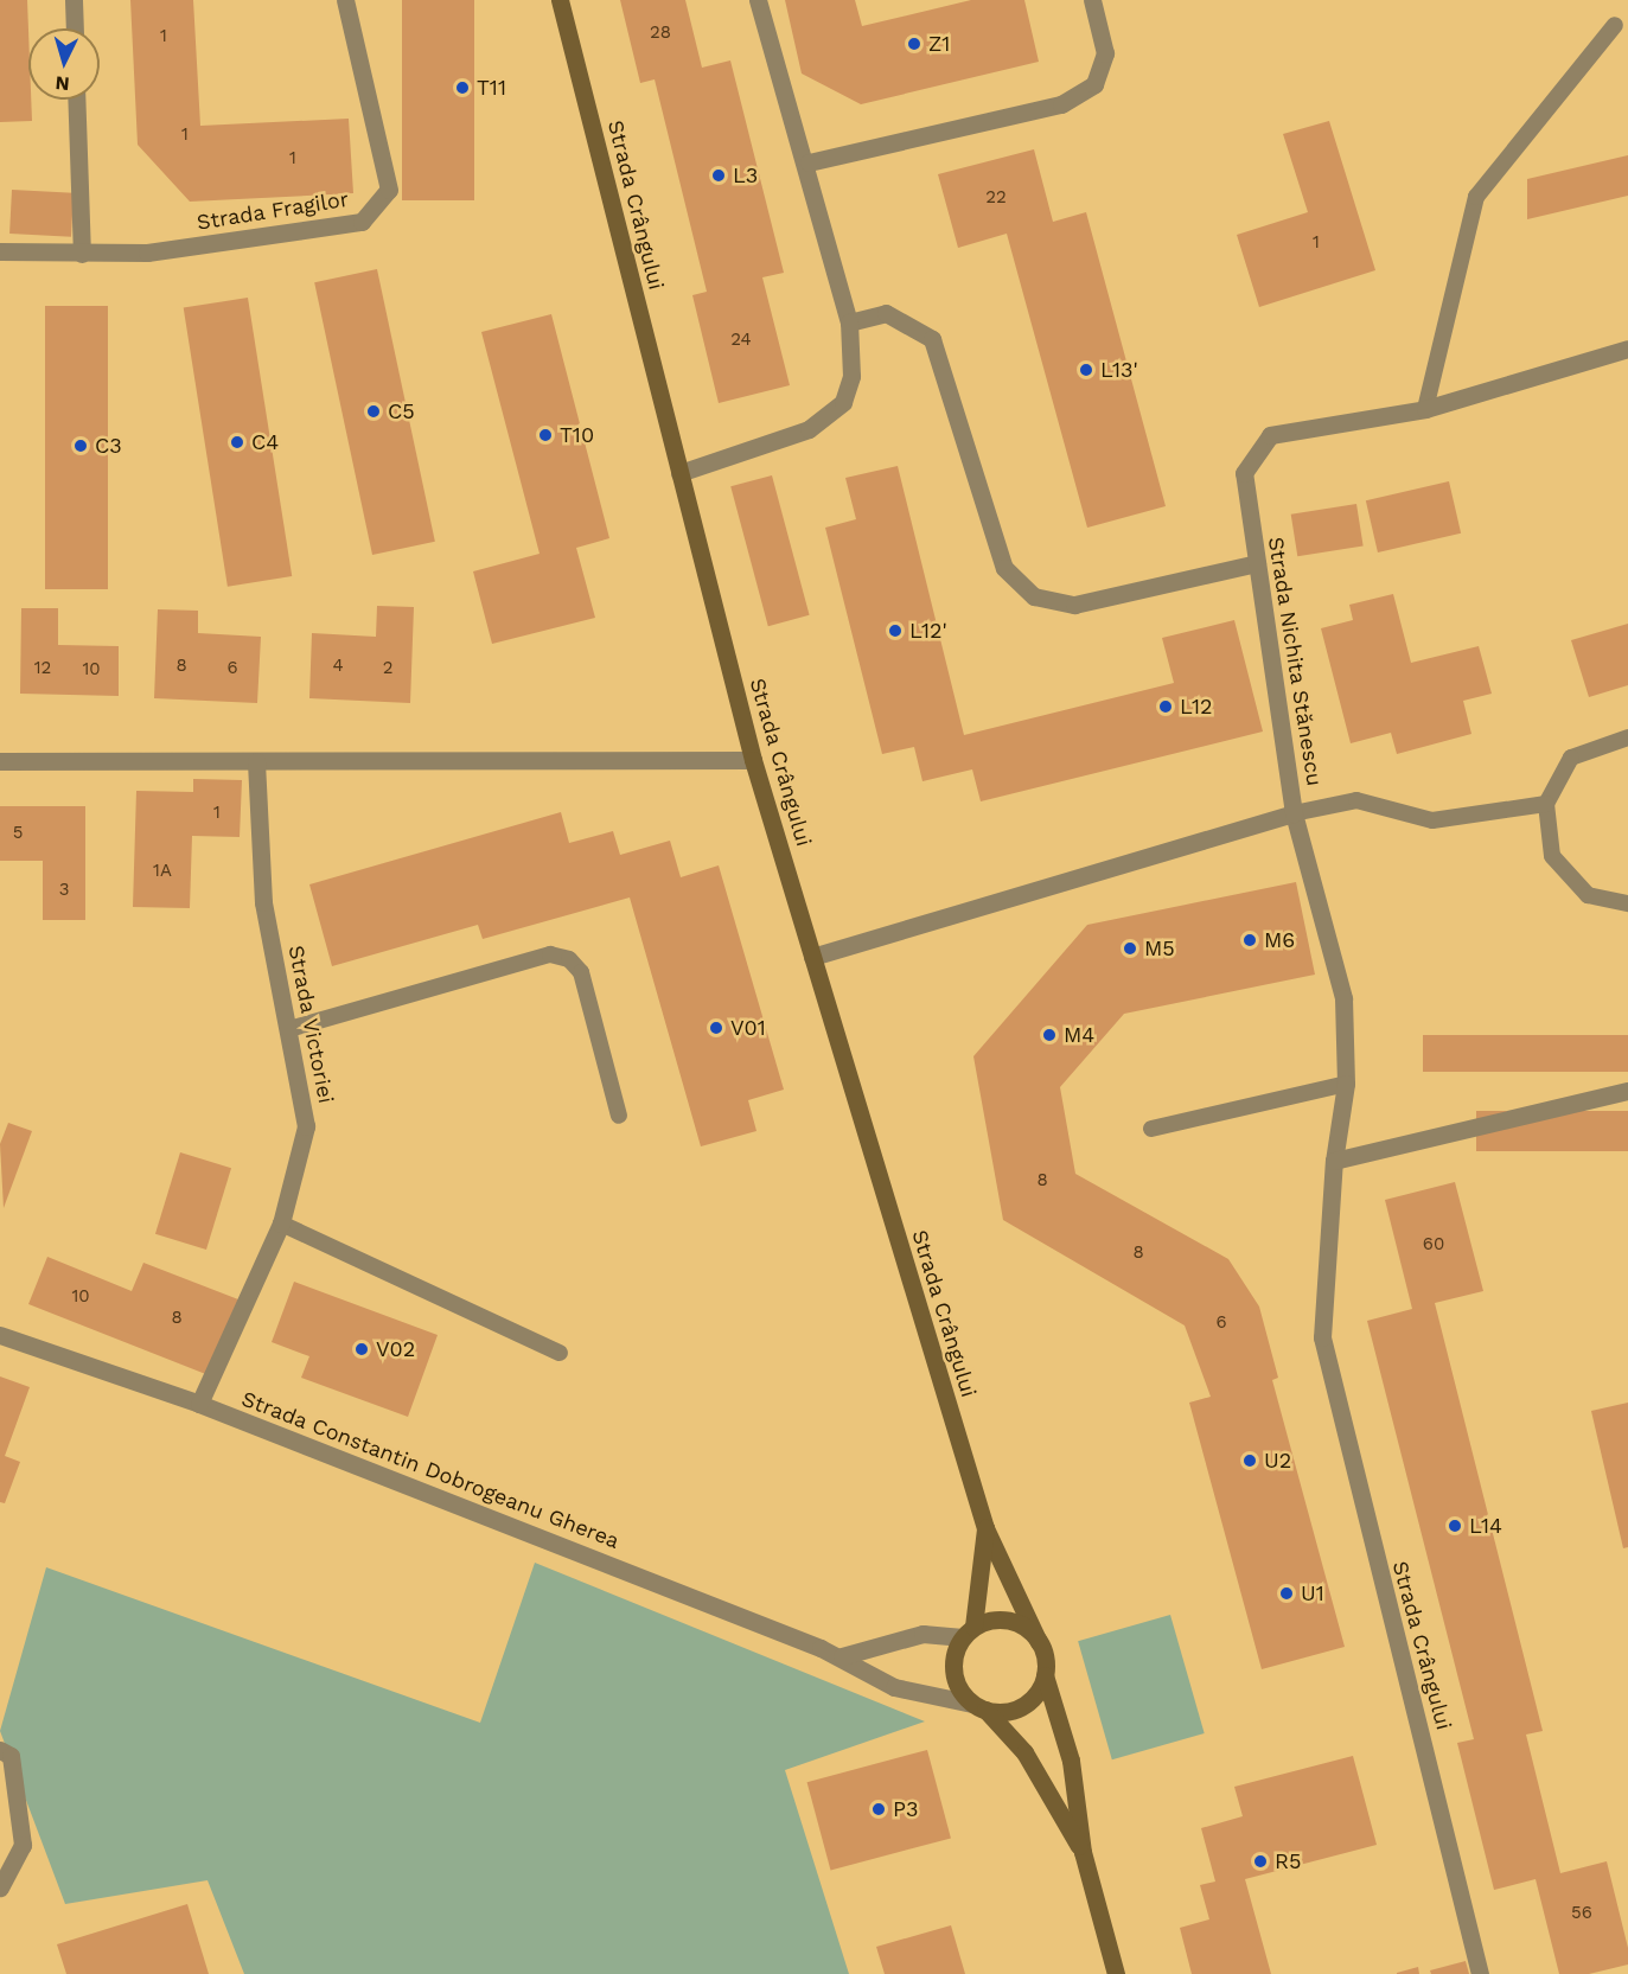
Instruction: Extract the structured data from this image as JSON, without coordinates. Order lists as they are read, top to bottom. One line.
{"streets":{"main road":["Strada Crângului"],"street":["Strada Fragilor","Strada Nichita Stănescu","Strada Victoriei","Strada Constantin Dobrogeanu Gherea"]},"crossings":[["Strada Crângului","Strada Nichita Stănescu"],["Strada Crângului","Strada Constantin Dobrogeanu Gherea"],["Strada Victoriei","Strada Constantin Dobrogeanu Gherea"]],"places":["Z1","T11","L3","L13'","C5","T10","C4","C3","L12'","L12","M6","M5","V01","M4","V02","U2","L14","U1","P3","R5"],"house_numbers":["28","1","1","1","22","1","24","8","4","12","6","2","10","1","5","1A","3","8","60","8","10","8","6","56"],"north":"bottom"}
